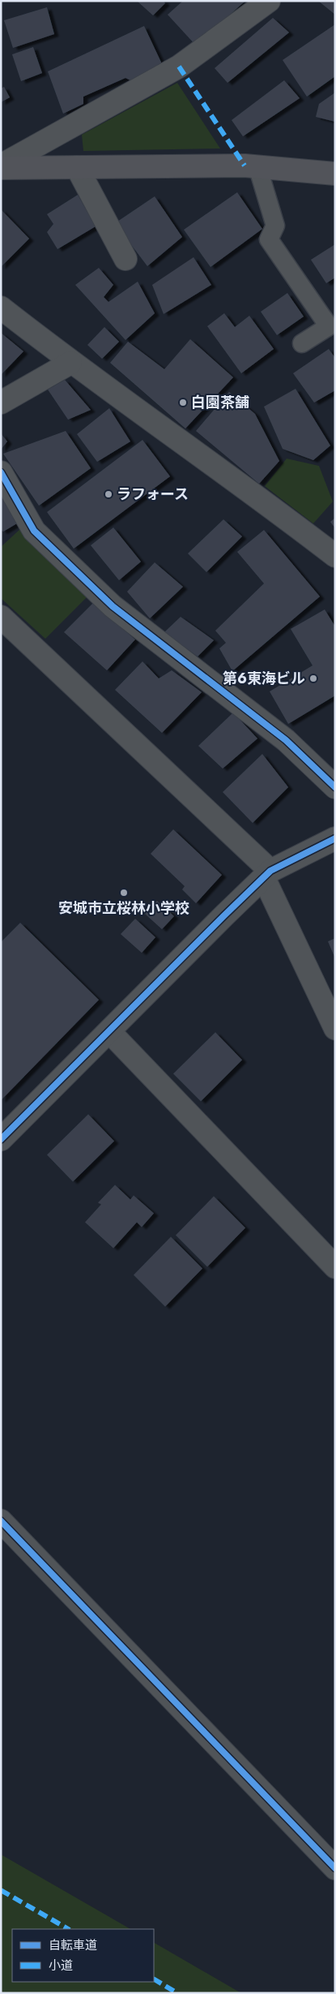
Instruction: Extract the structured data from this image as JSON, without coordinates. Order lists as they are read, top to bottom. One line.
{"places":["白園茶舗","ラフォース","第6東海ビル","安城市立桜林小学校"],"legend":["自転車道","小道"]}
